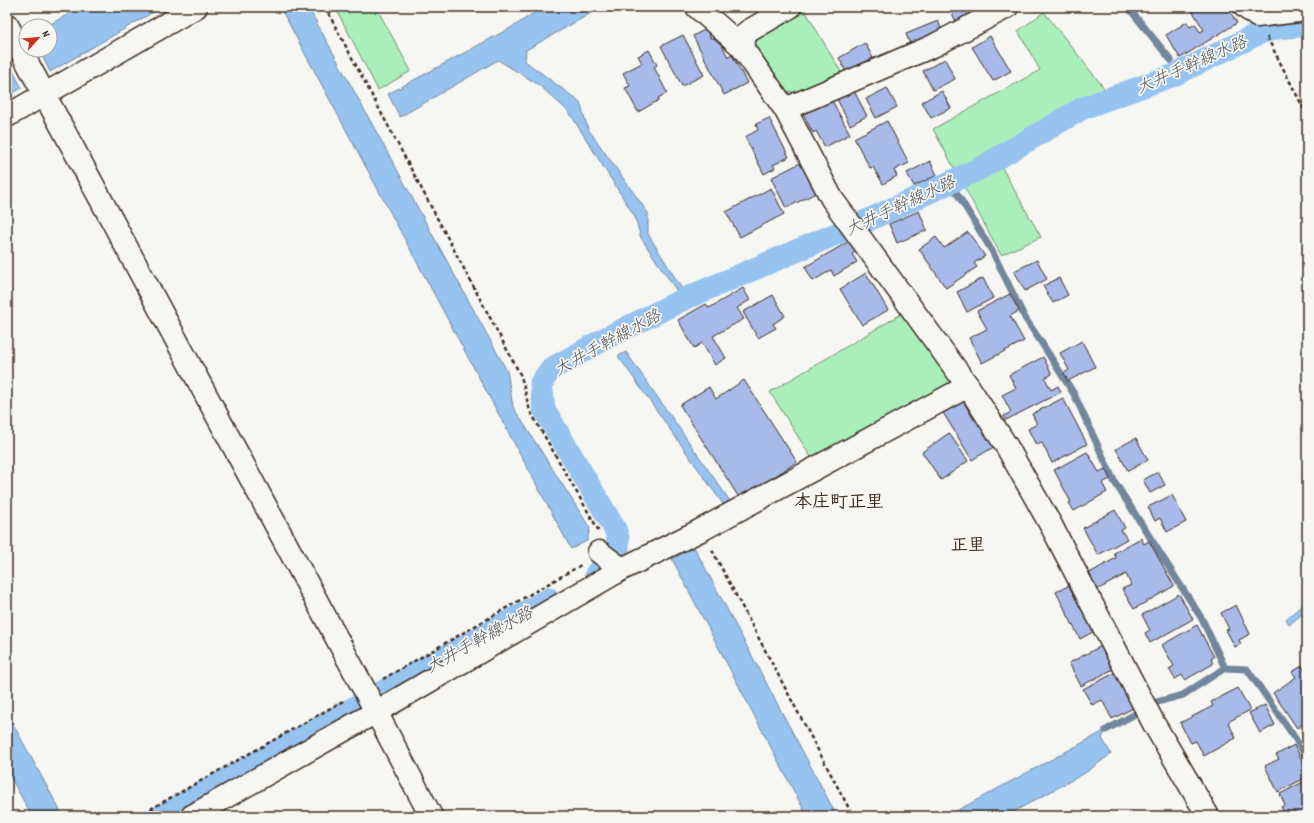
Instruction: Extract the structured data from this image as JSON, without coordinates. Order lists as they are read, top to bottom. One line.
{"districts":["本庄町正里","正里"],"water":["大井手幹線水路"],"north":"top right"}
